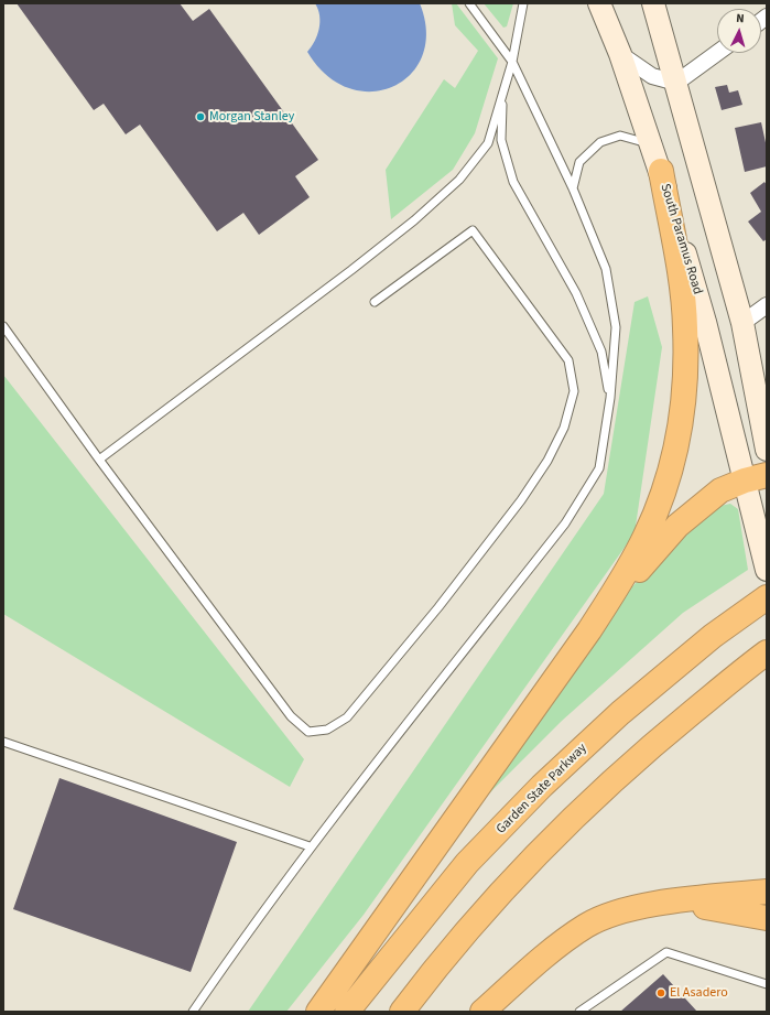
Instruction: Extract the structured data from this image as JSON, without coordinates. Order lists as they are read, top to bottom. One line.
{"streets":{"highway":["Garden State Parkway"],"main road":["South Paramus Road"]},"places":["Morgan Stanley","El Asadero"],"north":"top"}
